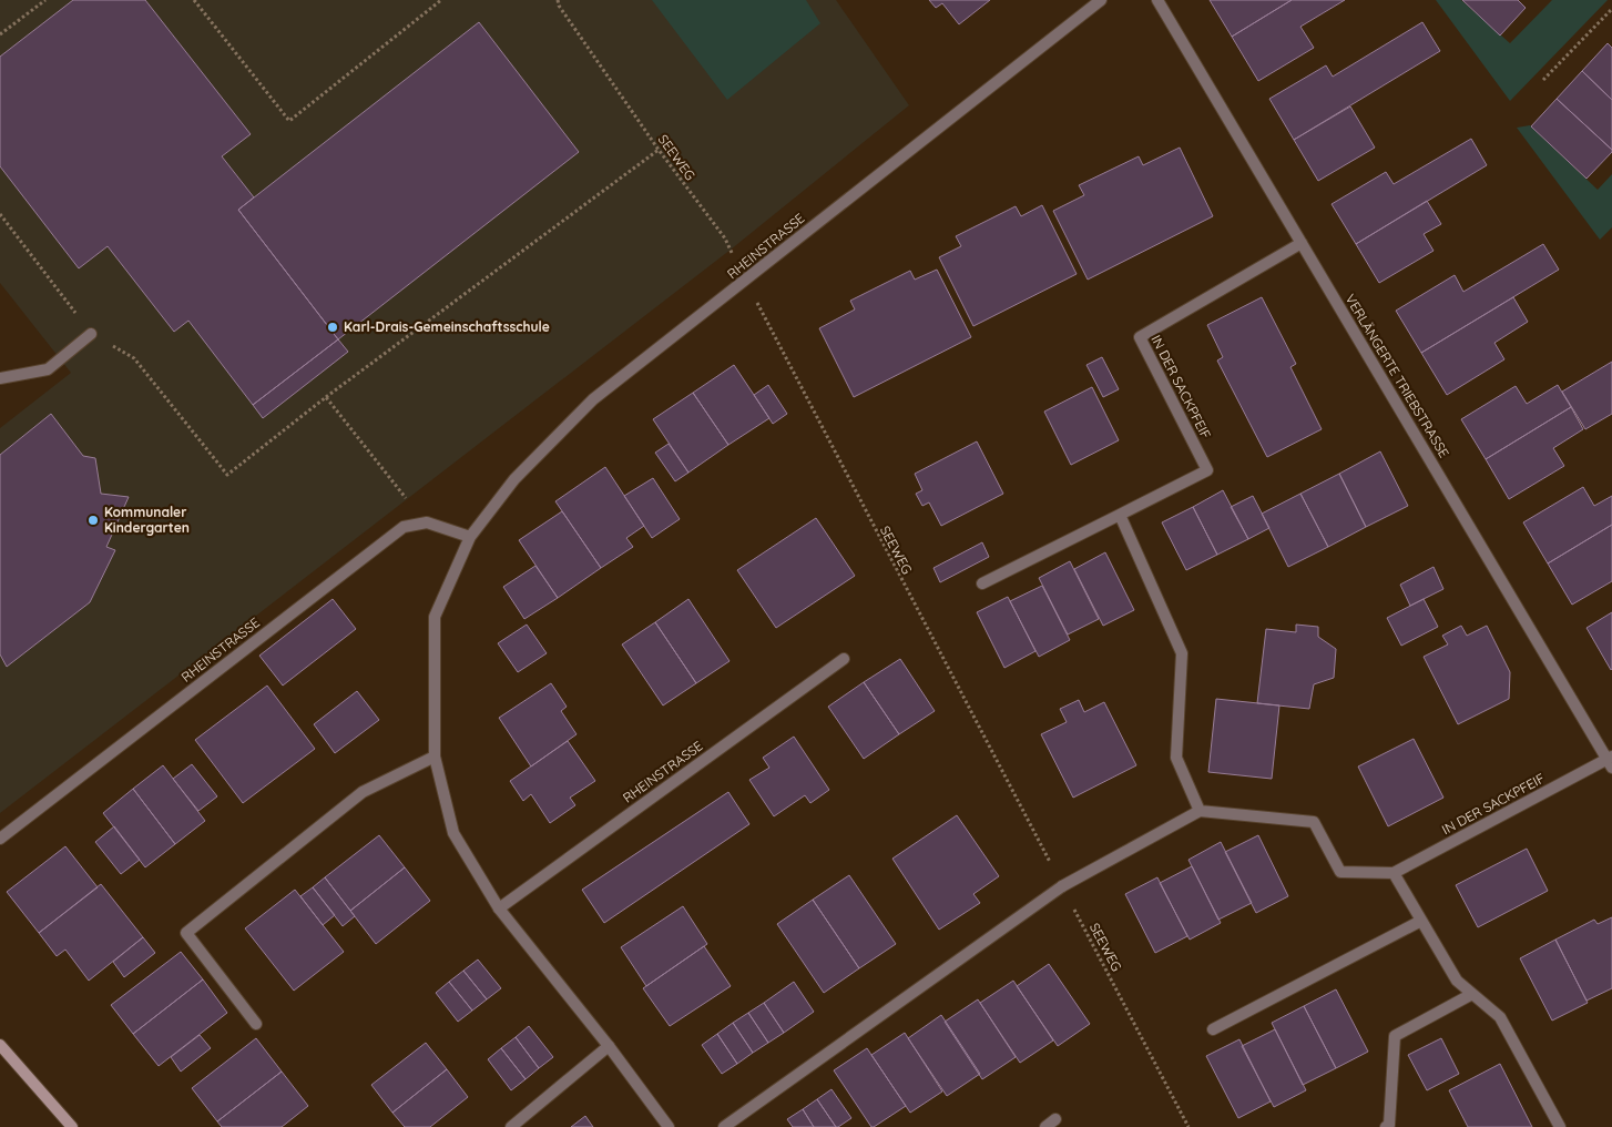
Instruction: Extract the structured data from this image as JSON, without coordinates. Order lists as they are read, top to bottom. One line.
{"streets":{"street":["RHEINSTRASSE","VERLÄNGERTE TRIEBSTRASSE","IN DER SACKPFEIF"],"path":["SEEWEG"]},"crossings":[["SEEWEG","RHEINSTRASSE"],["VERLÄNGERTE TRIEBSTRASSE","IN DER SACKPFEIF"]],"places":["Karl-Drais-Gemeinschaftsschule","Kommunaler Kindergarten"]}
